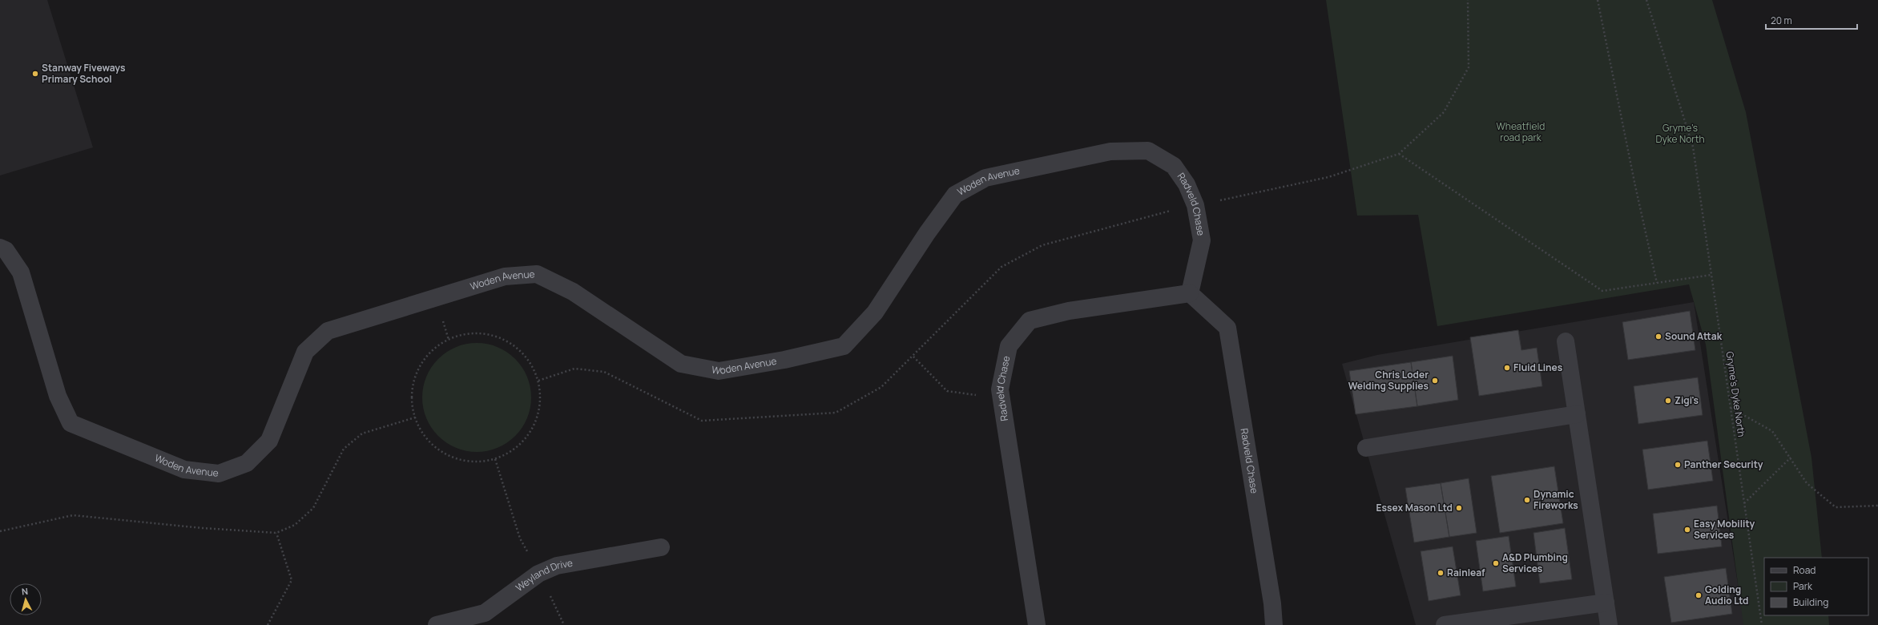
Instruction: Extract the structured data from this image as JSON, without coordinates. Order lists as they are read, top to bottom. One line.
{"streets":{"street":["Woden Avenue","Radveld Chase","Weyland Drive"],"path":["Gryme's Dyke North"]},"crossings":[["Woden Avenue","Radveld Chase"]],"parks":["Wheatfield road park","Gryme's Dyke North"],"places":["Stanway Fiveways Primary School","Sound Attak","Fluid Lines","Chris Loder Welding Supplies","Zigi's","Panther Security","Dynamic Fireworks","Essex Mason Ltd","Easy Mobility Services","A&D Plumbing Services","Rainleaf","Golding Audio Ltd"],"legend":["Road","Park","Building"],"scale_bar":"20 m","north":"top"}
